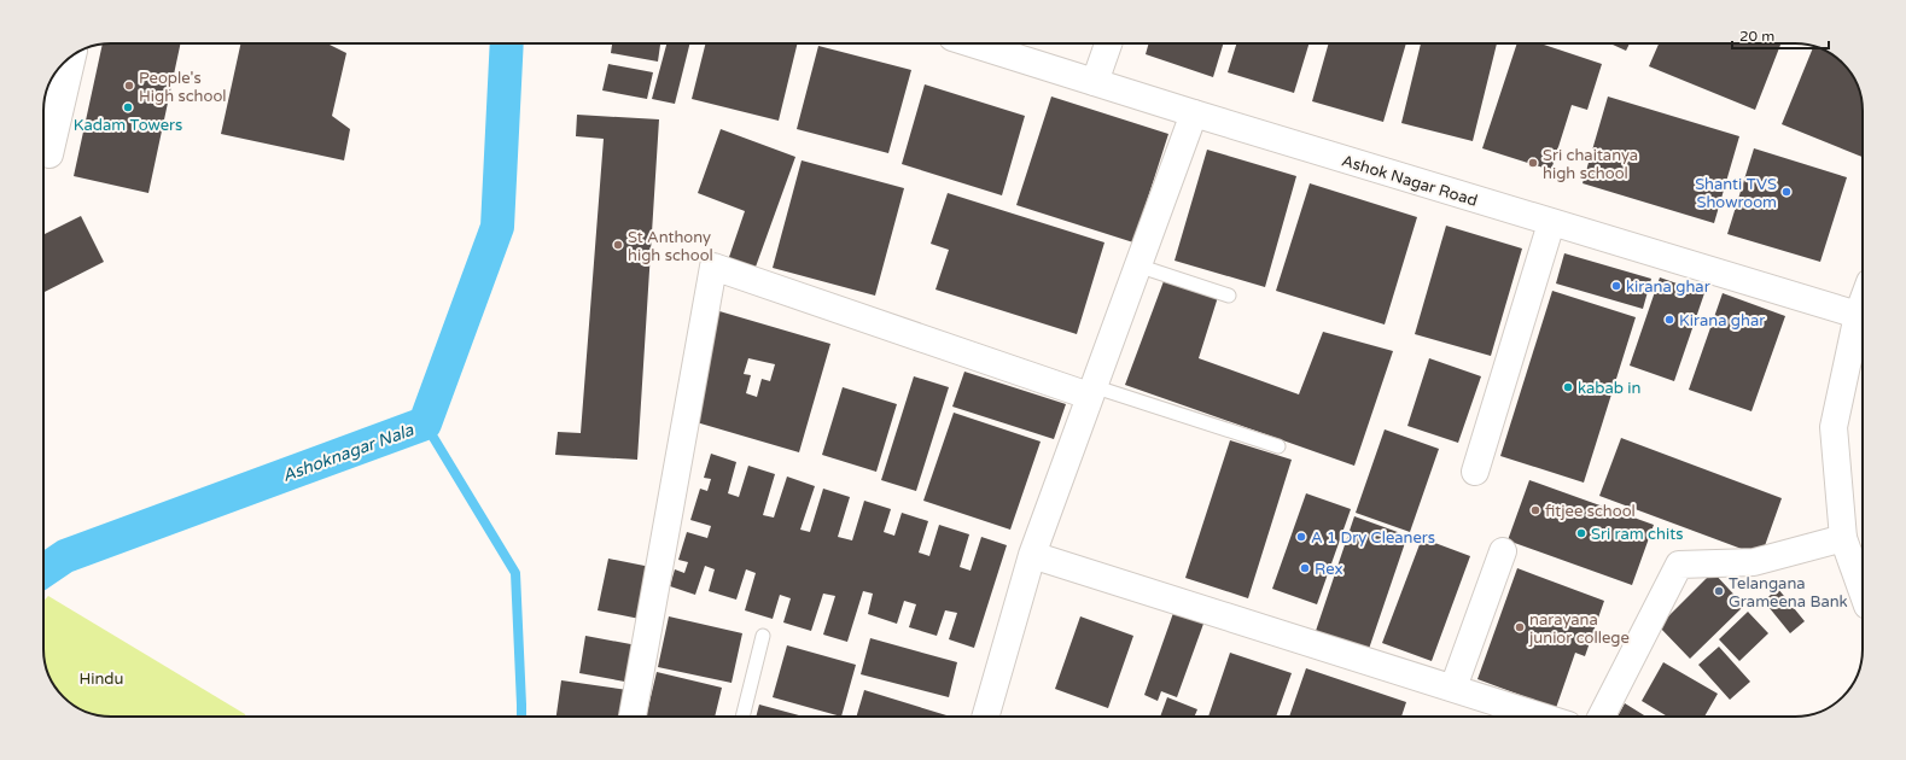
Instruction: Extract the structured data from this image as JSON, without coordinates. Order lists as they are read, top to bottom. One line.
{"streets":{"street":["Ashok Nagar Road"]},"water":["Ashoknagar Nala"],"parks":["Hindu"],"places":["People's High school","Kadam Towers","Sri chaitanya high school","Shanti TVS Showroom","St Anthony high school","kirana ghar","Kirana ghar","kabab in","fitjee school","Sri ram chits","A 1 Dry Cleaners","Rex","Telangana Grameena Bank","narayana junior college"],"scale_bar":"20 m"}
